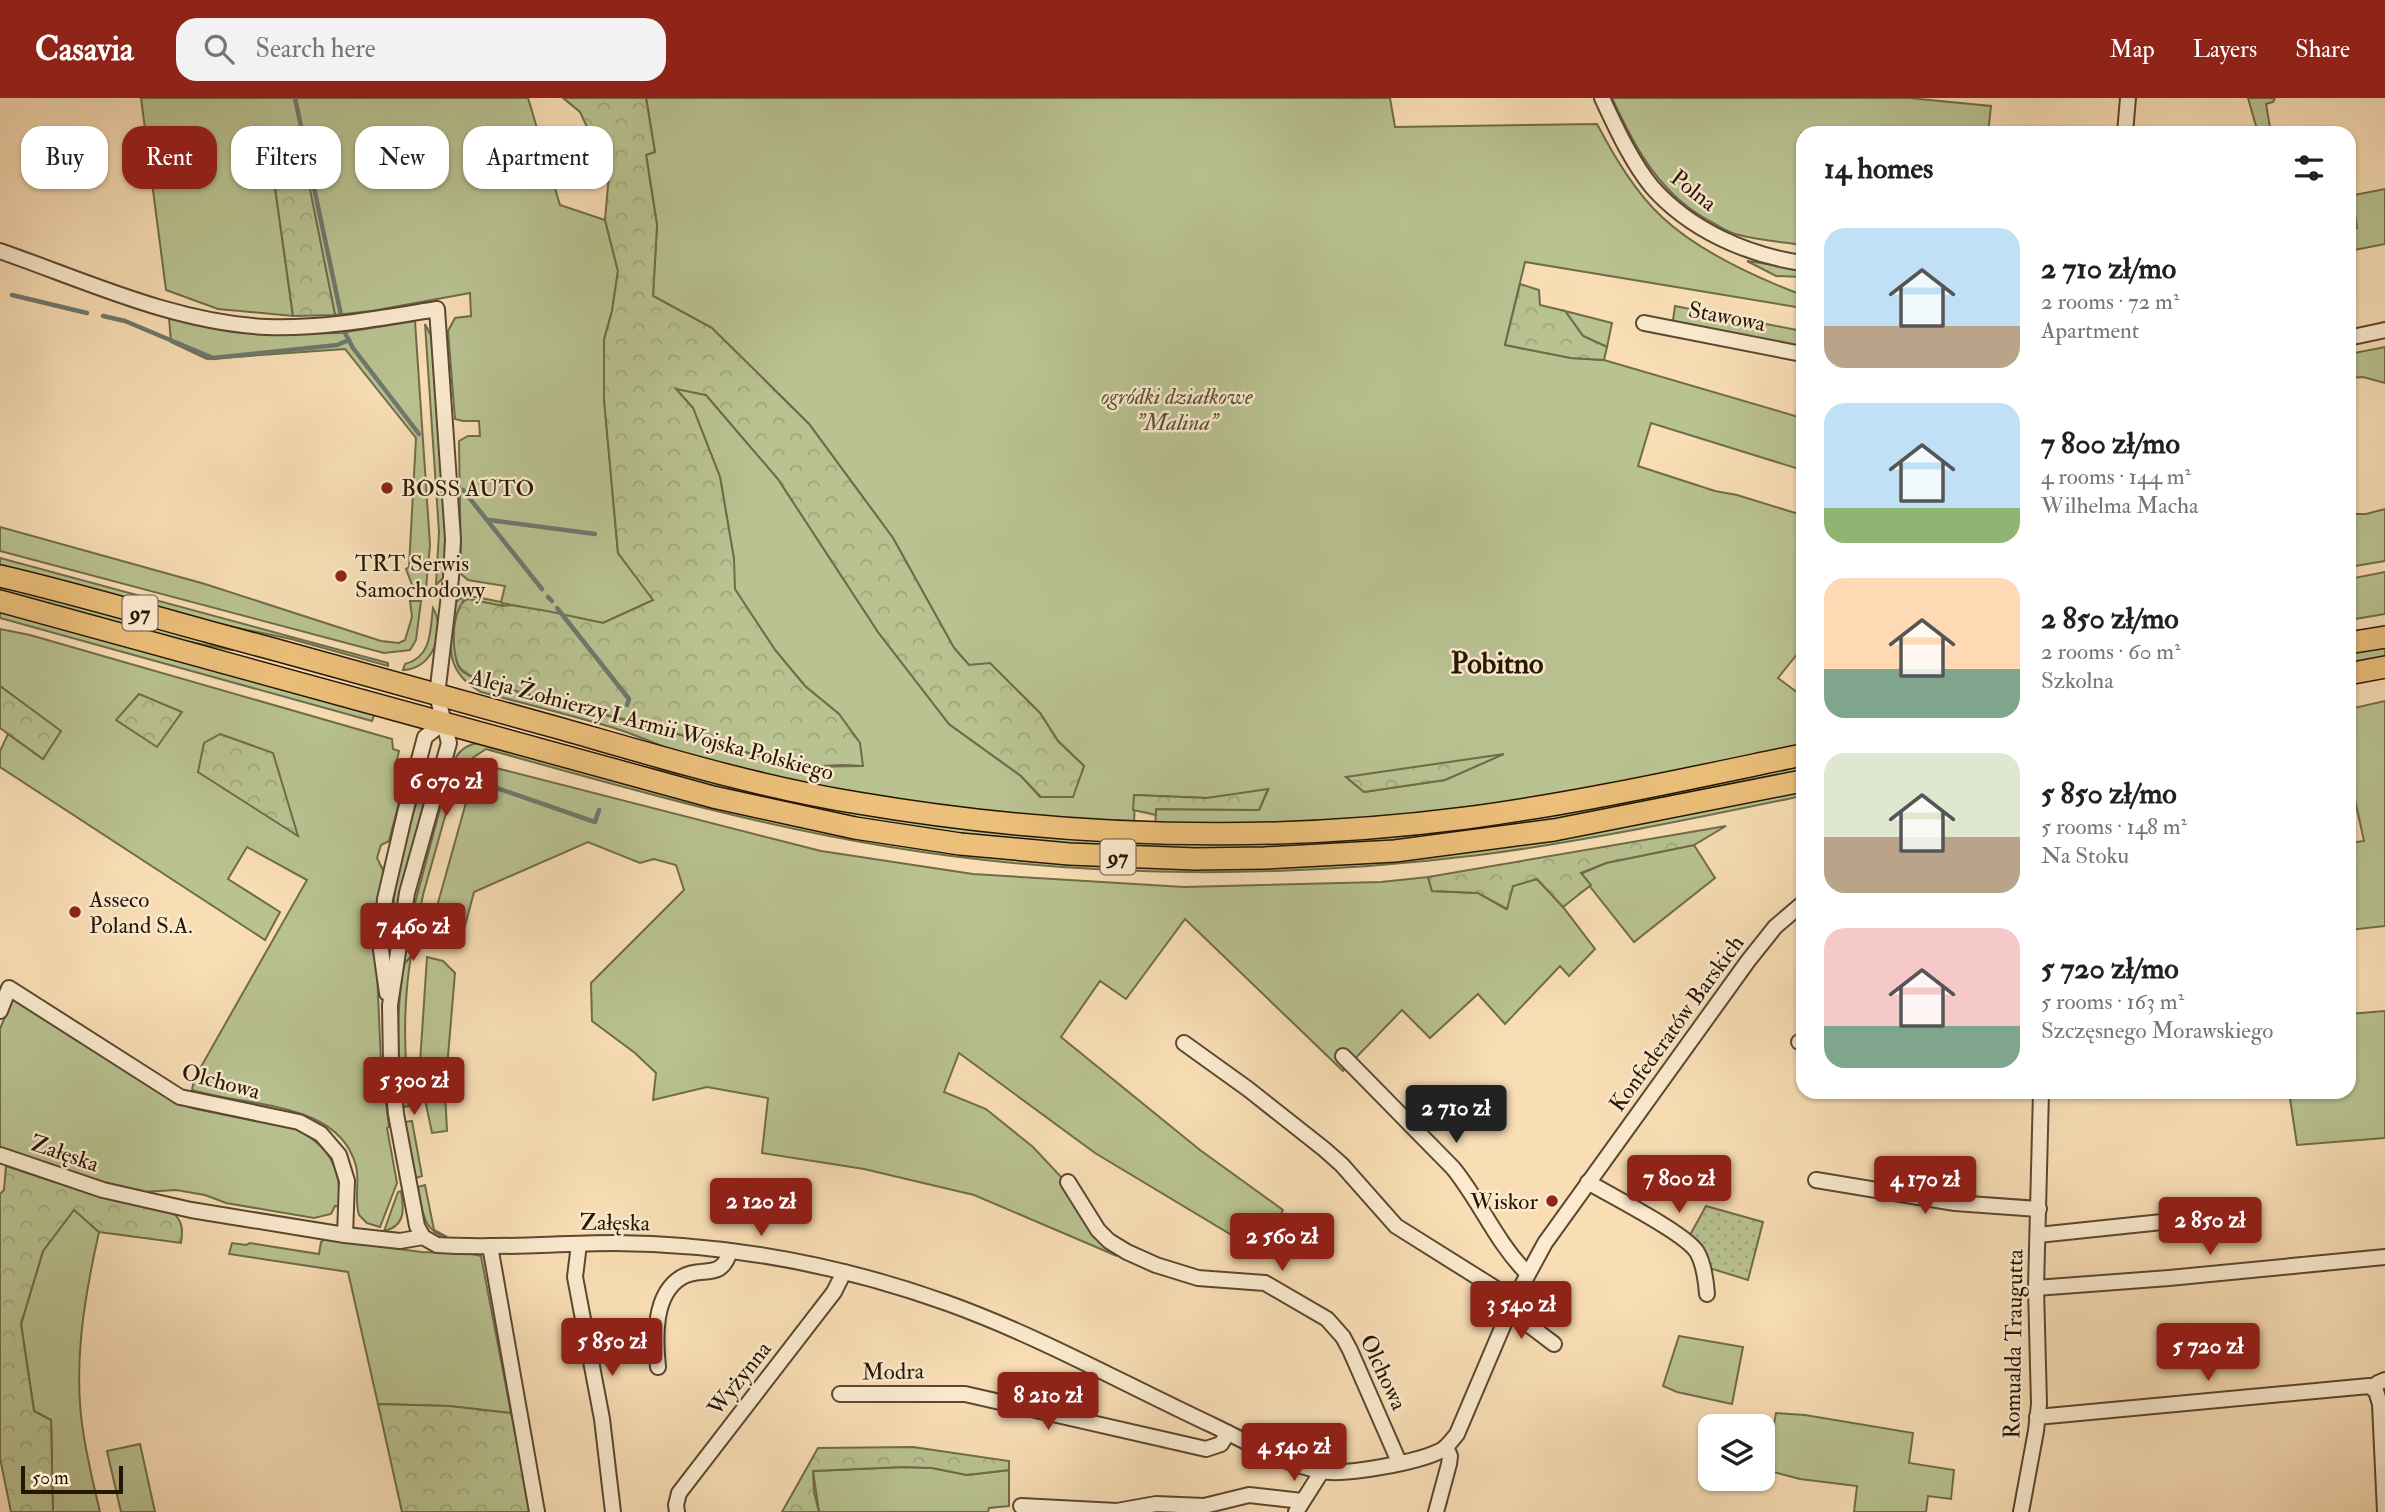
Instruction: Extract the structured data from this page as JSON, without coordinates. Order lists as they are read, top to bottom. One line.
{"streets":{"main road":["97","Aleja Żołnierzy I Armii Wojska Polskiego"],"street":["Polna","Stawowa","Konfederatów Barskich","Olchowa","Załęska","Romualda Traugutta","Modra","Wyżynna"]},"crossings":[["Konfederatów Barskich","Załęska"],["Olchowa","Załęska"],["Załęska","Modra"],["Załęska","Wyżynna"]],"districts":["Pobitno"],"parks":["ogródki działkowe \"Malina\""],"places":["BOSS AUTO","TRT Serwis Samochodowy","Asseco Poland S.A.","Wiskor"],"scale_bar":"50 m","page":{"header":"Casavia","search":"Search here","nav":["Map","Layers","Share"],"chip":["Buy","Rent","Filters","New","Apartment"],"heading":"14 homes","list":[{"name":"2 710 zł/mo","note":"2 rooms · 72 m² · Apartment"},{"name":"7 800 zł/mo","note":"4 rooms · 144 m² · Wilhelma Macha"},{"name":"2 850 zł/mo","note":"2 rooms · 60 m² · Szkolna"},{"name":"5 850 zł/mo","note":"5 rooms · 148 m² · Na Stoku"},{"name":"5 720 zł/mo","note":"5 rooms · 163 m² · Szczęsnego Morawskiego"}],"price":["6 070 zł","7 460 zł","5 300 zł","2 710 zł","7 800 zł","4 170 zł","2 120 zł","2 850 zł","2 560 zł","3 540 zł","5 850 zł","5 720 zł","8 210 zł","4 540 zł"],"scale":"50 m"}}
